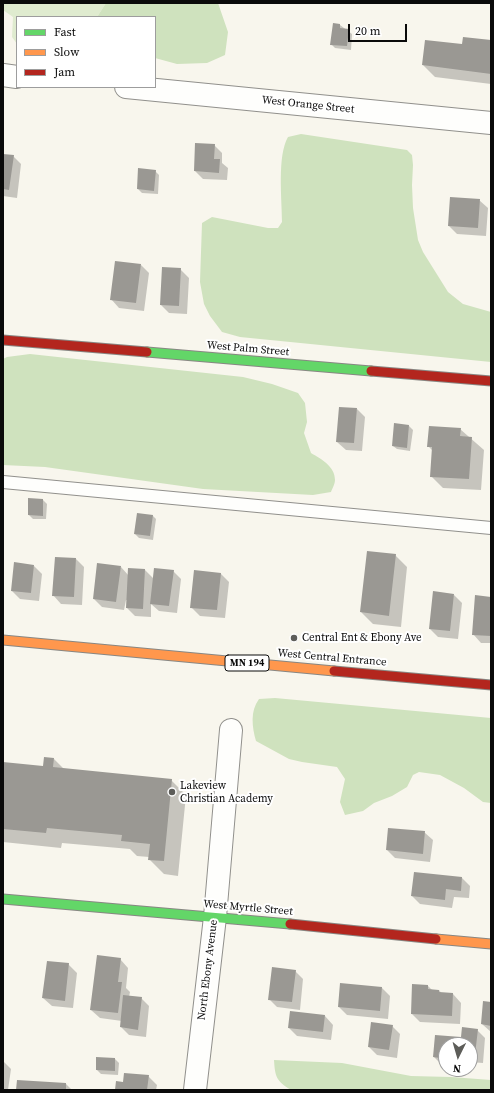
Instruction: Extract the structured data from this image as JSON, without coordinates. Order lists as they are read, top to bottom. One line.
{"streets":{"main road":["West Palm Street","West Central Entrance","MN 194","West Myrtle Street"],"street":["West Orange Street","North Ebony Avenue"]},"crossings":[["West Myrtle Street","North Ebony Avenue"]],"places":["Central Ent & Ebony Ave","Lakeview Christian Academy"],"legend":["Fast","Slow","Jam"],"scale_bar":"20 m","north":"bottom"}
